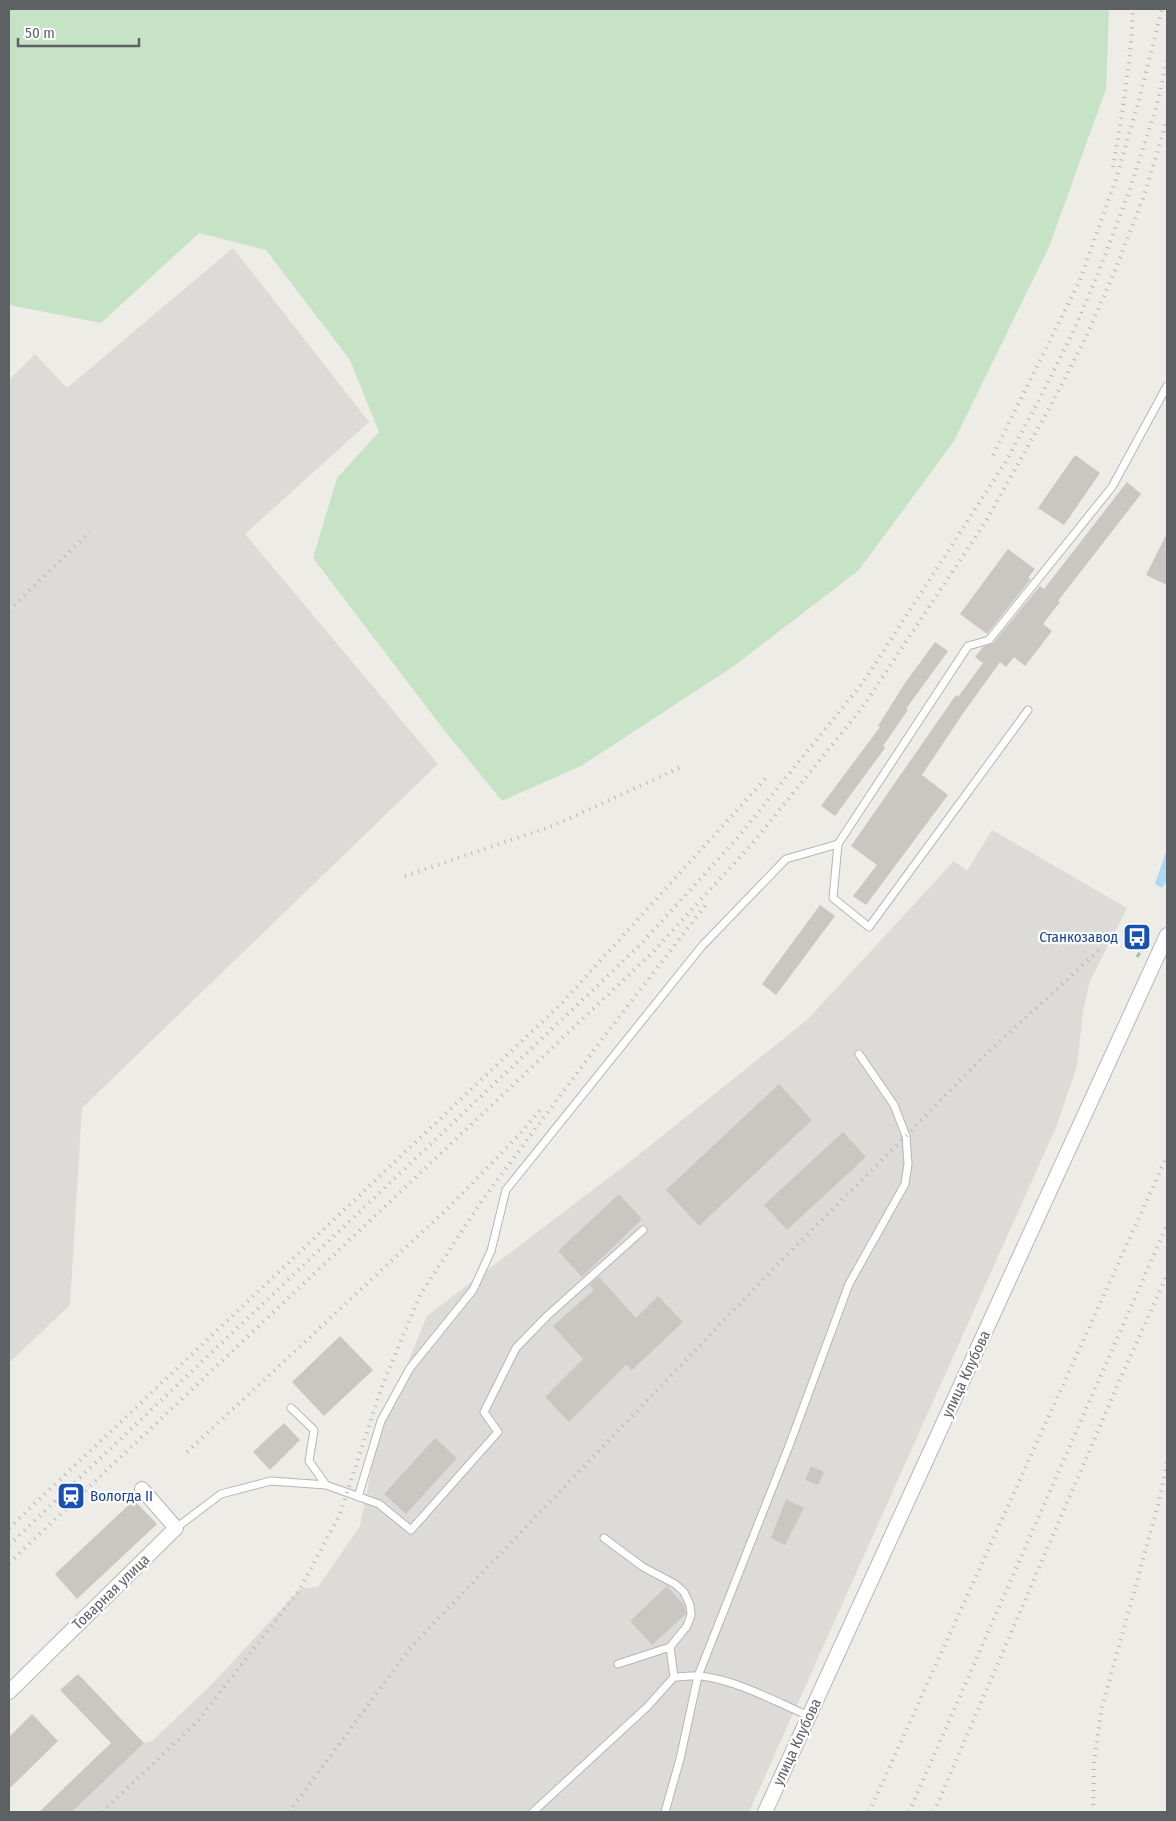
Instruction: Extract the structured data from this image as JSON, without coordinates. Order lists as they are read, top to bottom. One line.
{"streets":{"street":["улица Клубова","Товарная улица"]},"places":{"bus stop":["Станкозавод"],"station":["Вологда II"]},"scale_bar":"50 m"}
